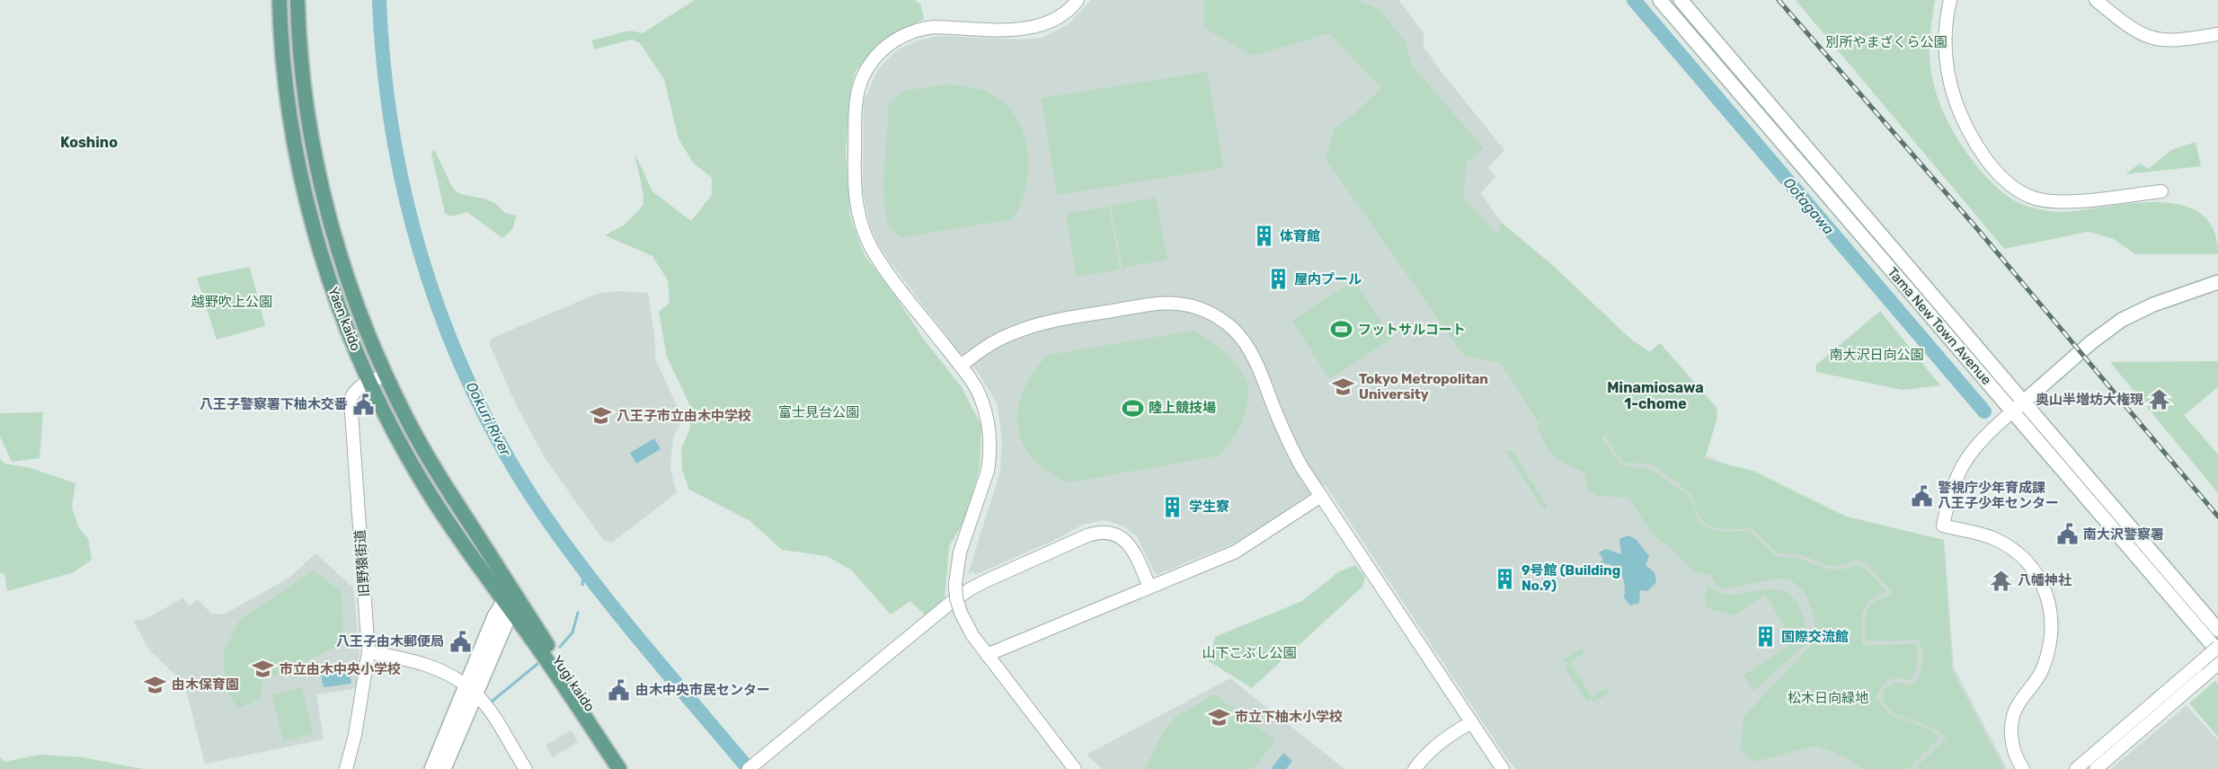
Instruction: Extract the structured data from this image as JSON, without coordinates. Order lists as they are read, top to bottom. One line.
{"streets":{"main road":["Yaen kaido","Tama New Town Avenue","Yugi kaido"],"street":["旧野猿街道"]},"crossings":[["Yaen kaido","旧野猿街道"],["Yaen kaido","Yugi kaido"]],"districts":["Koshino","Minamiosawa 1-chome"],"water":["Ootagawa","Ookuri River"],"parks":["別所やまざくら公園","越野吹上公園","南大沢日向公園","富士見台公園","山下こぶし公園","松木日向緑地"],"places":{"building":["体育館","屋内プール","学生寮","9号館 (Building No.9)","国際交流館"],"sports":["フットサルコート","陸上競技場"],"school or university":["Tokyo Metropolitan University","八王子市立由木中学校","市立由木中央小学校","由木保育園","市立下柚木小学校"],"temple":["奥山半増坊大権現","八幡神社"],"public building":["八王子警察署下柚木交番","警視庁少年育成課 八王子少年センター","南大沢警察署","八王子由木郵便局","由木中央市民センター"]}}
